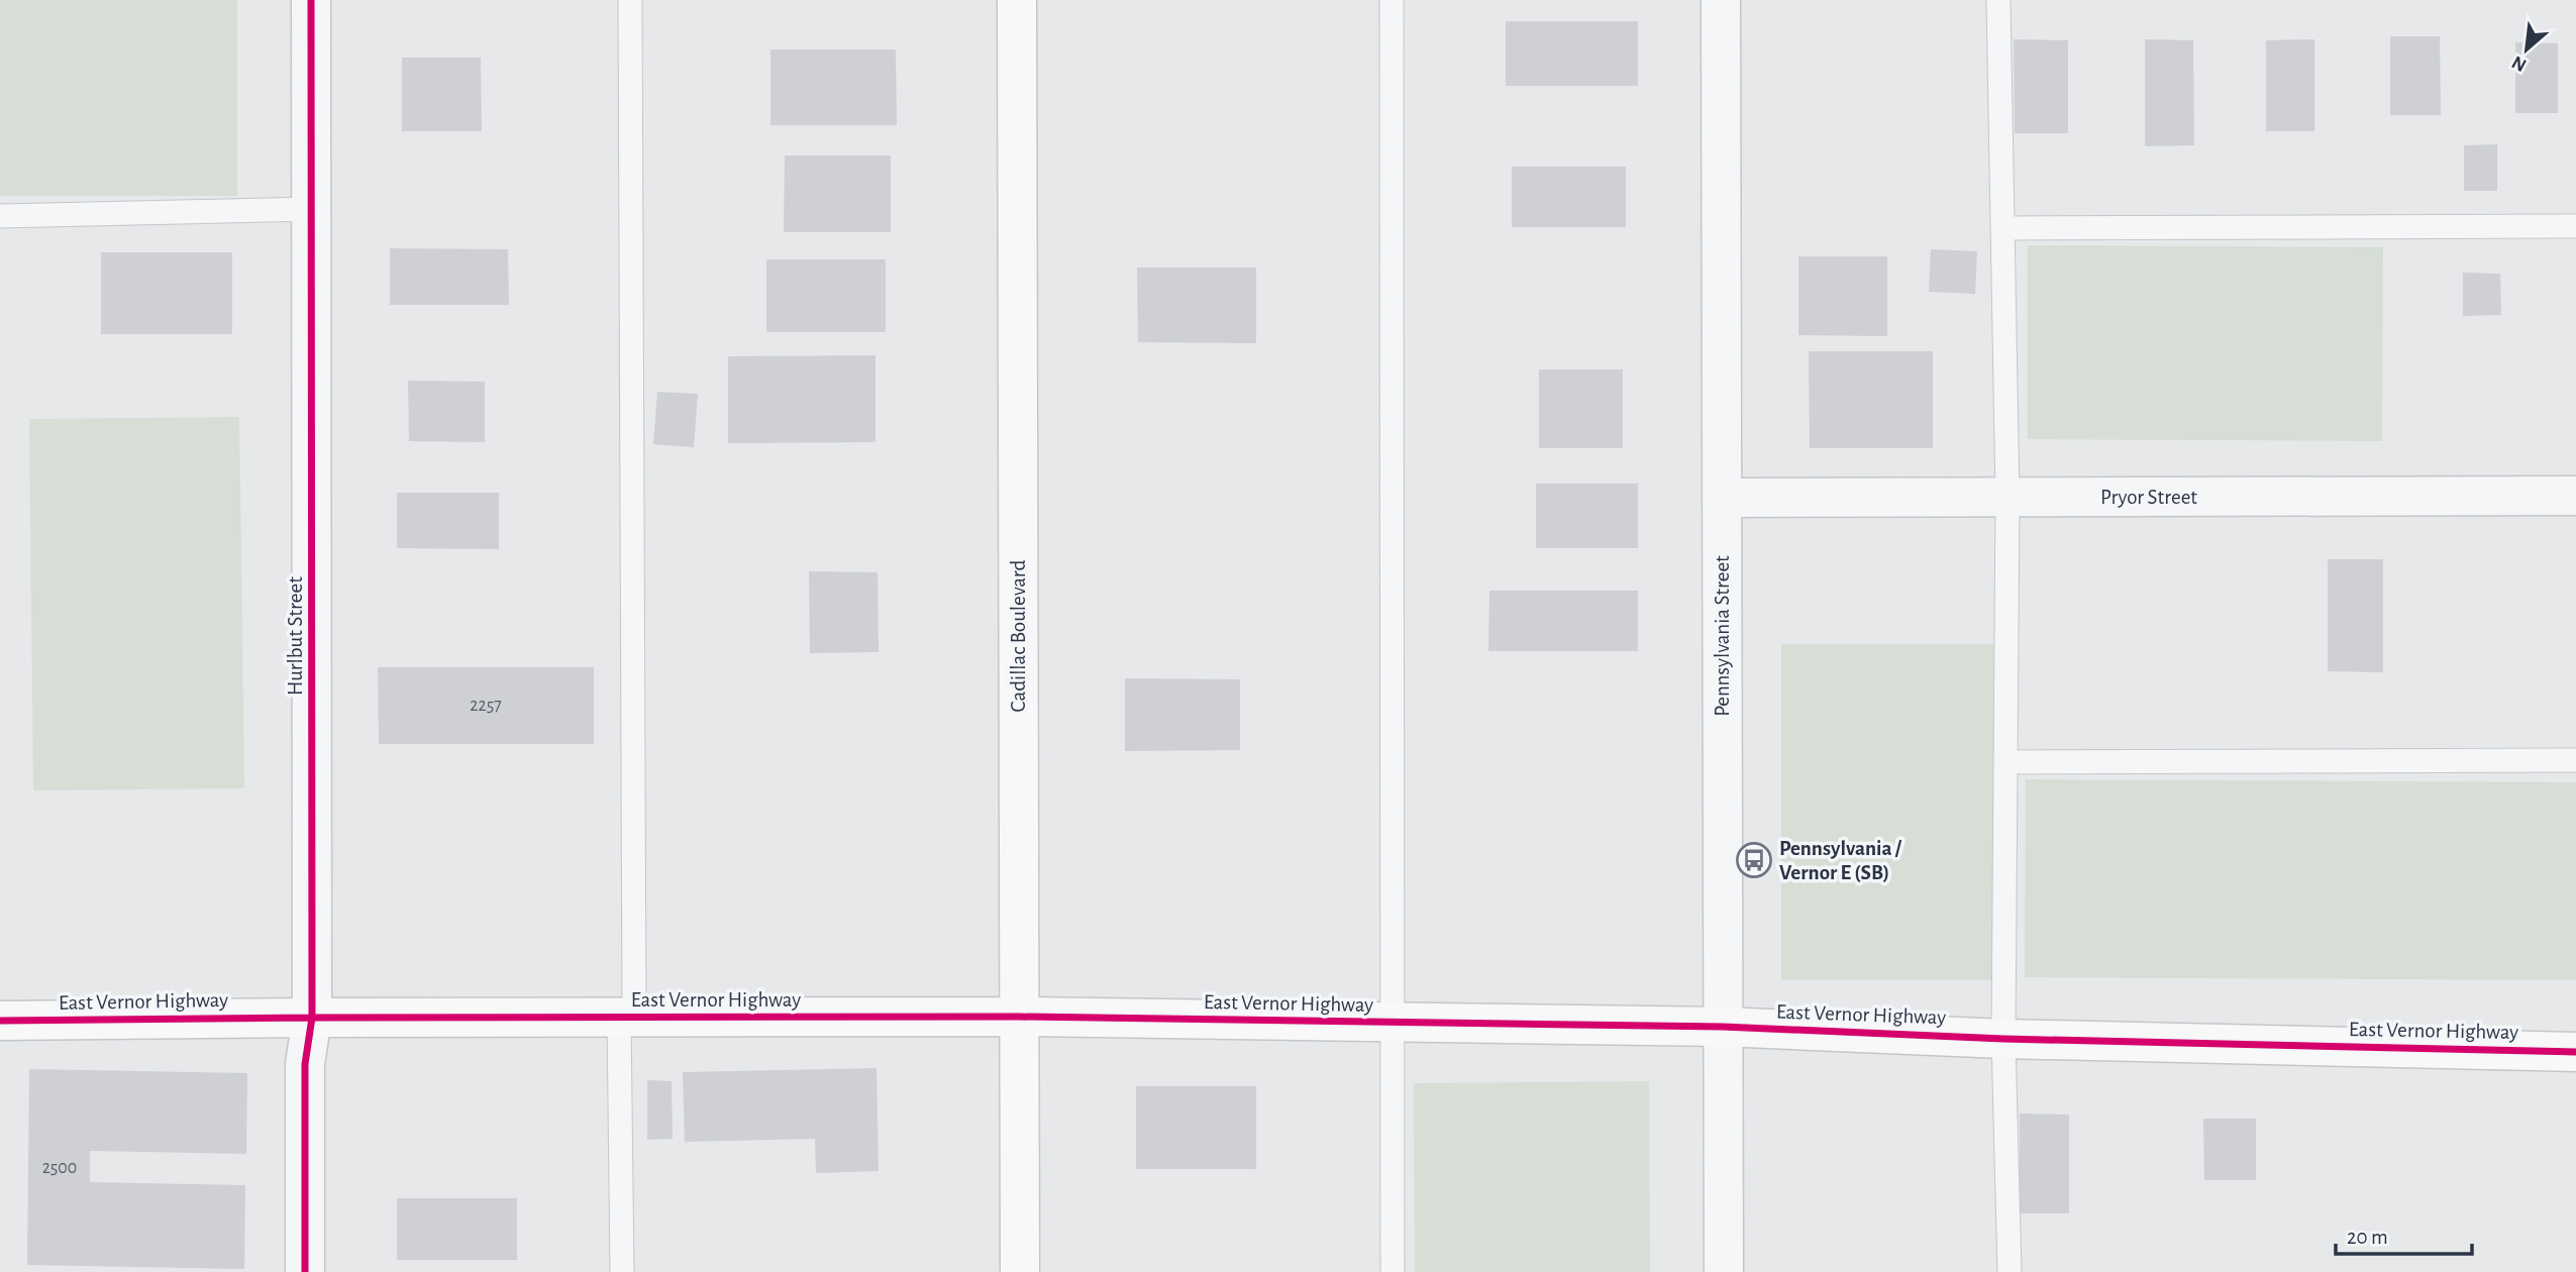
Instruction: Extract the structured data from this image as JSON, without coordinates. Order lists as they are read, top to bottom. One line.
{"streets":{"street":["Pryor Street","Hurlbut Street","Cadillac Boulevard","Pennsylvania Street","East Vernor Highway"]},"crossings":[["Pryor Street","Pennsylvania Street"],["Hurlbut Street","East Vernor Highway"],["Cadillac Boulevard","East Vernor Highway"],["Pennsylvania Street","East Vernor Highway"]],"places":{"bus stop":["Pennsylvania / Vernor E (SB)"]},"house_numbers":["2257","2500"],"scale_bar":"20 m","north":"bottom left"}
